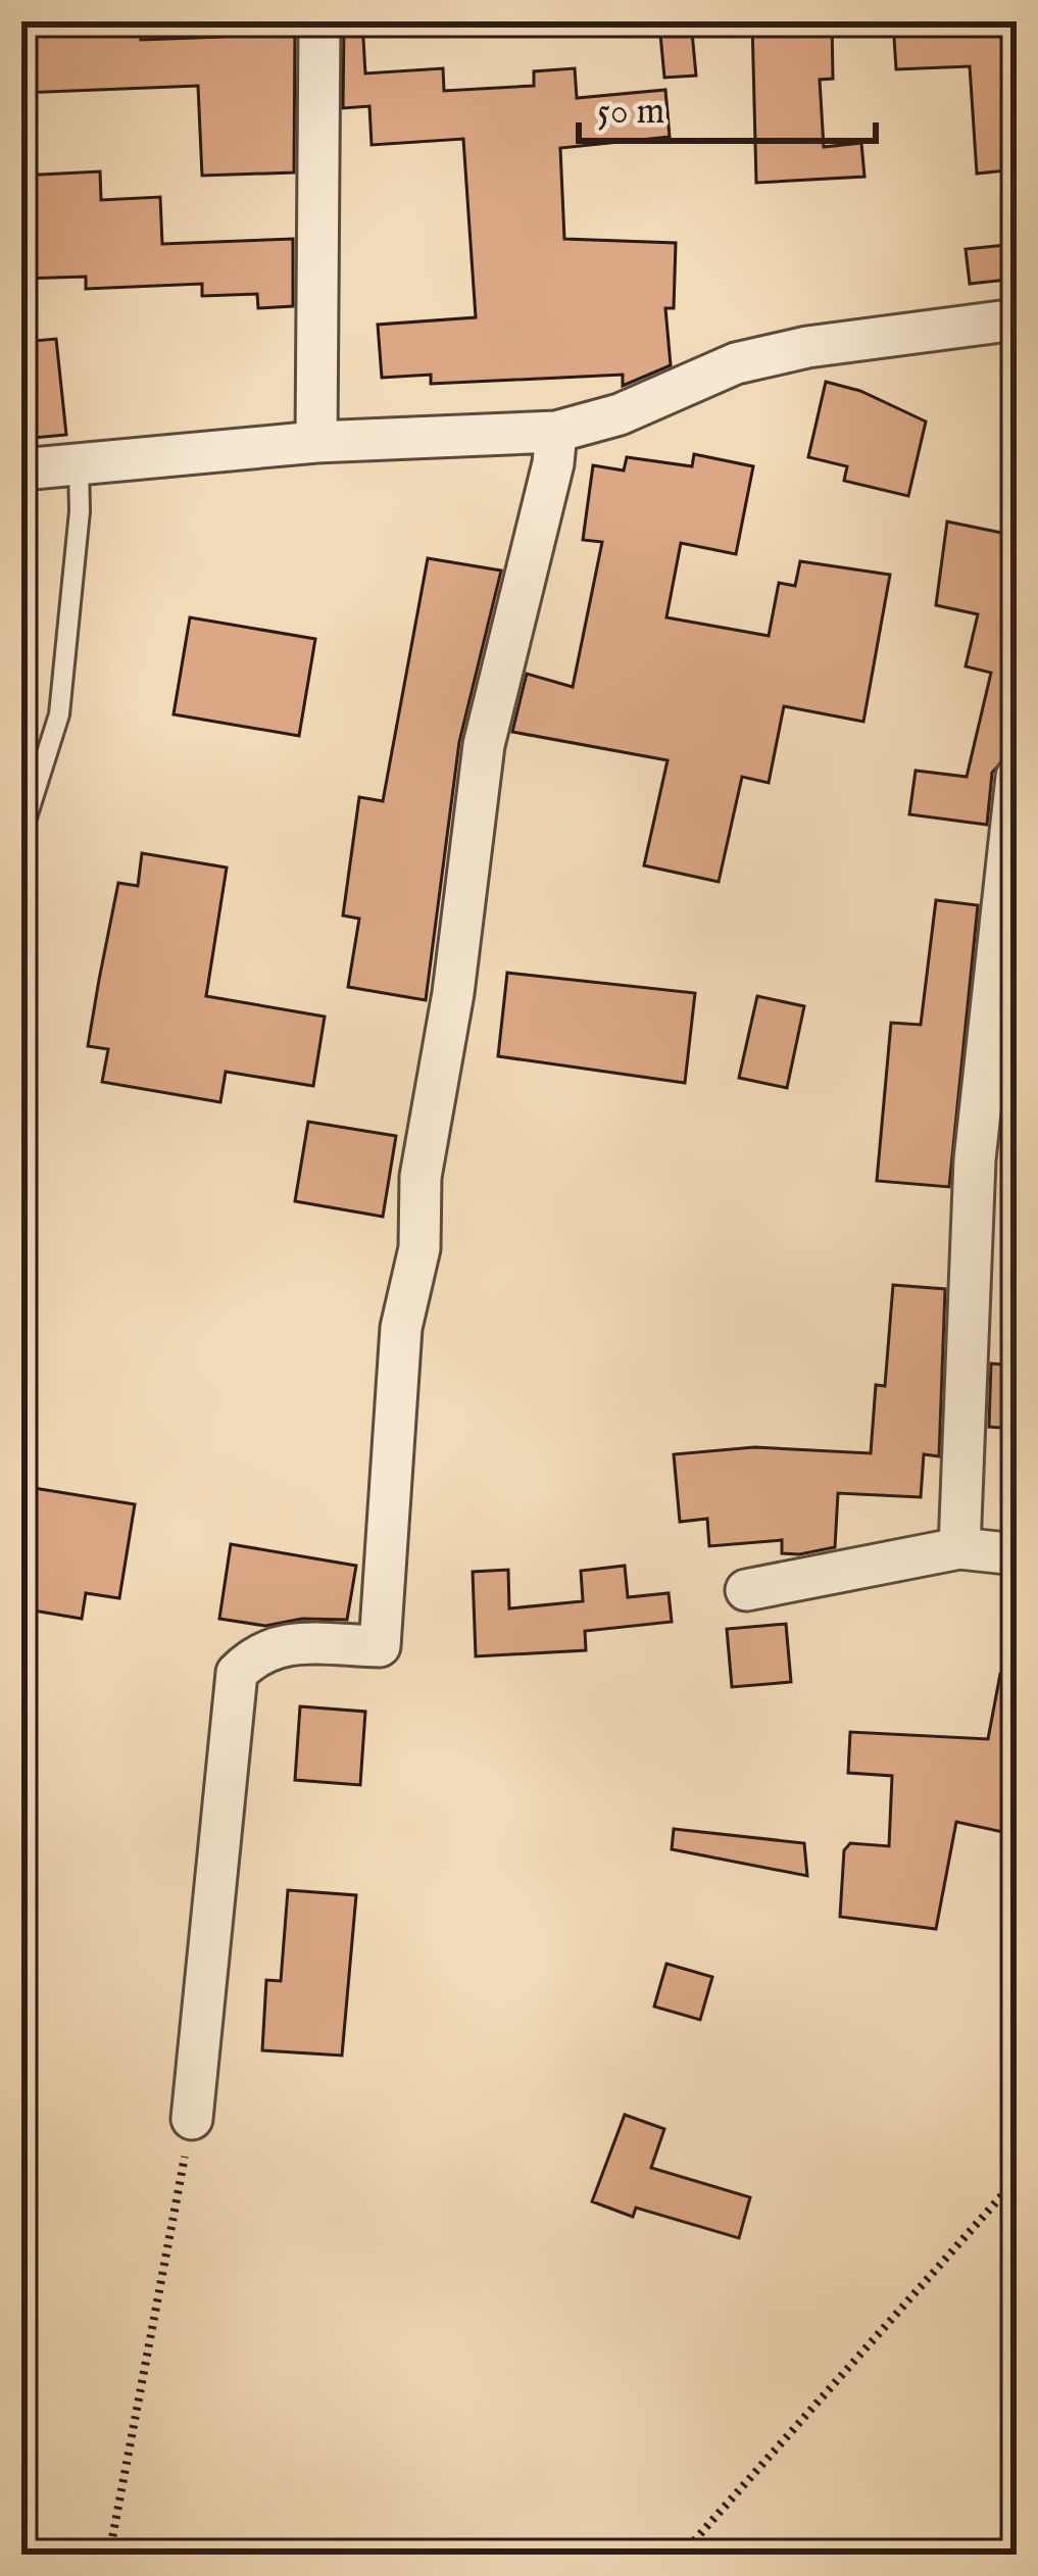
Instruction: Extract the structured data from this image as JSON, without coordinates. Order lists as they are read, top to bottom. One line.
{"scale_bar":"50 m"}
